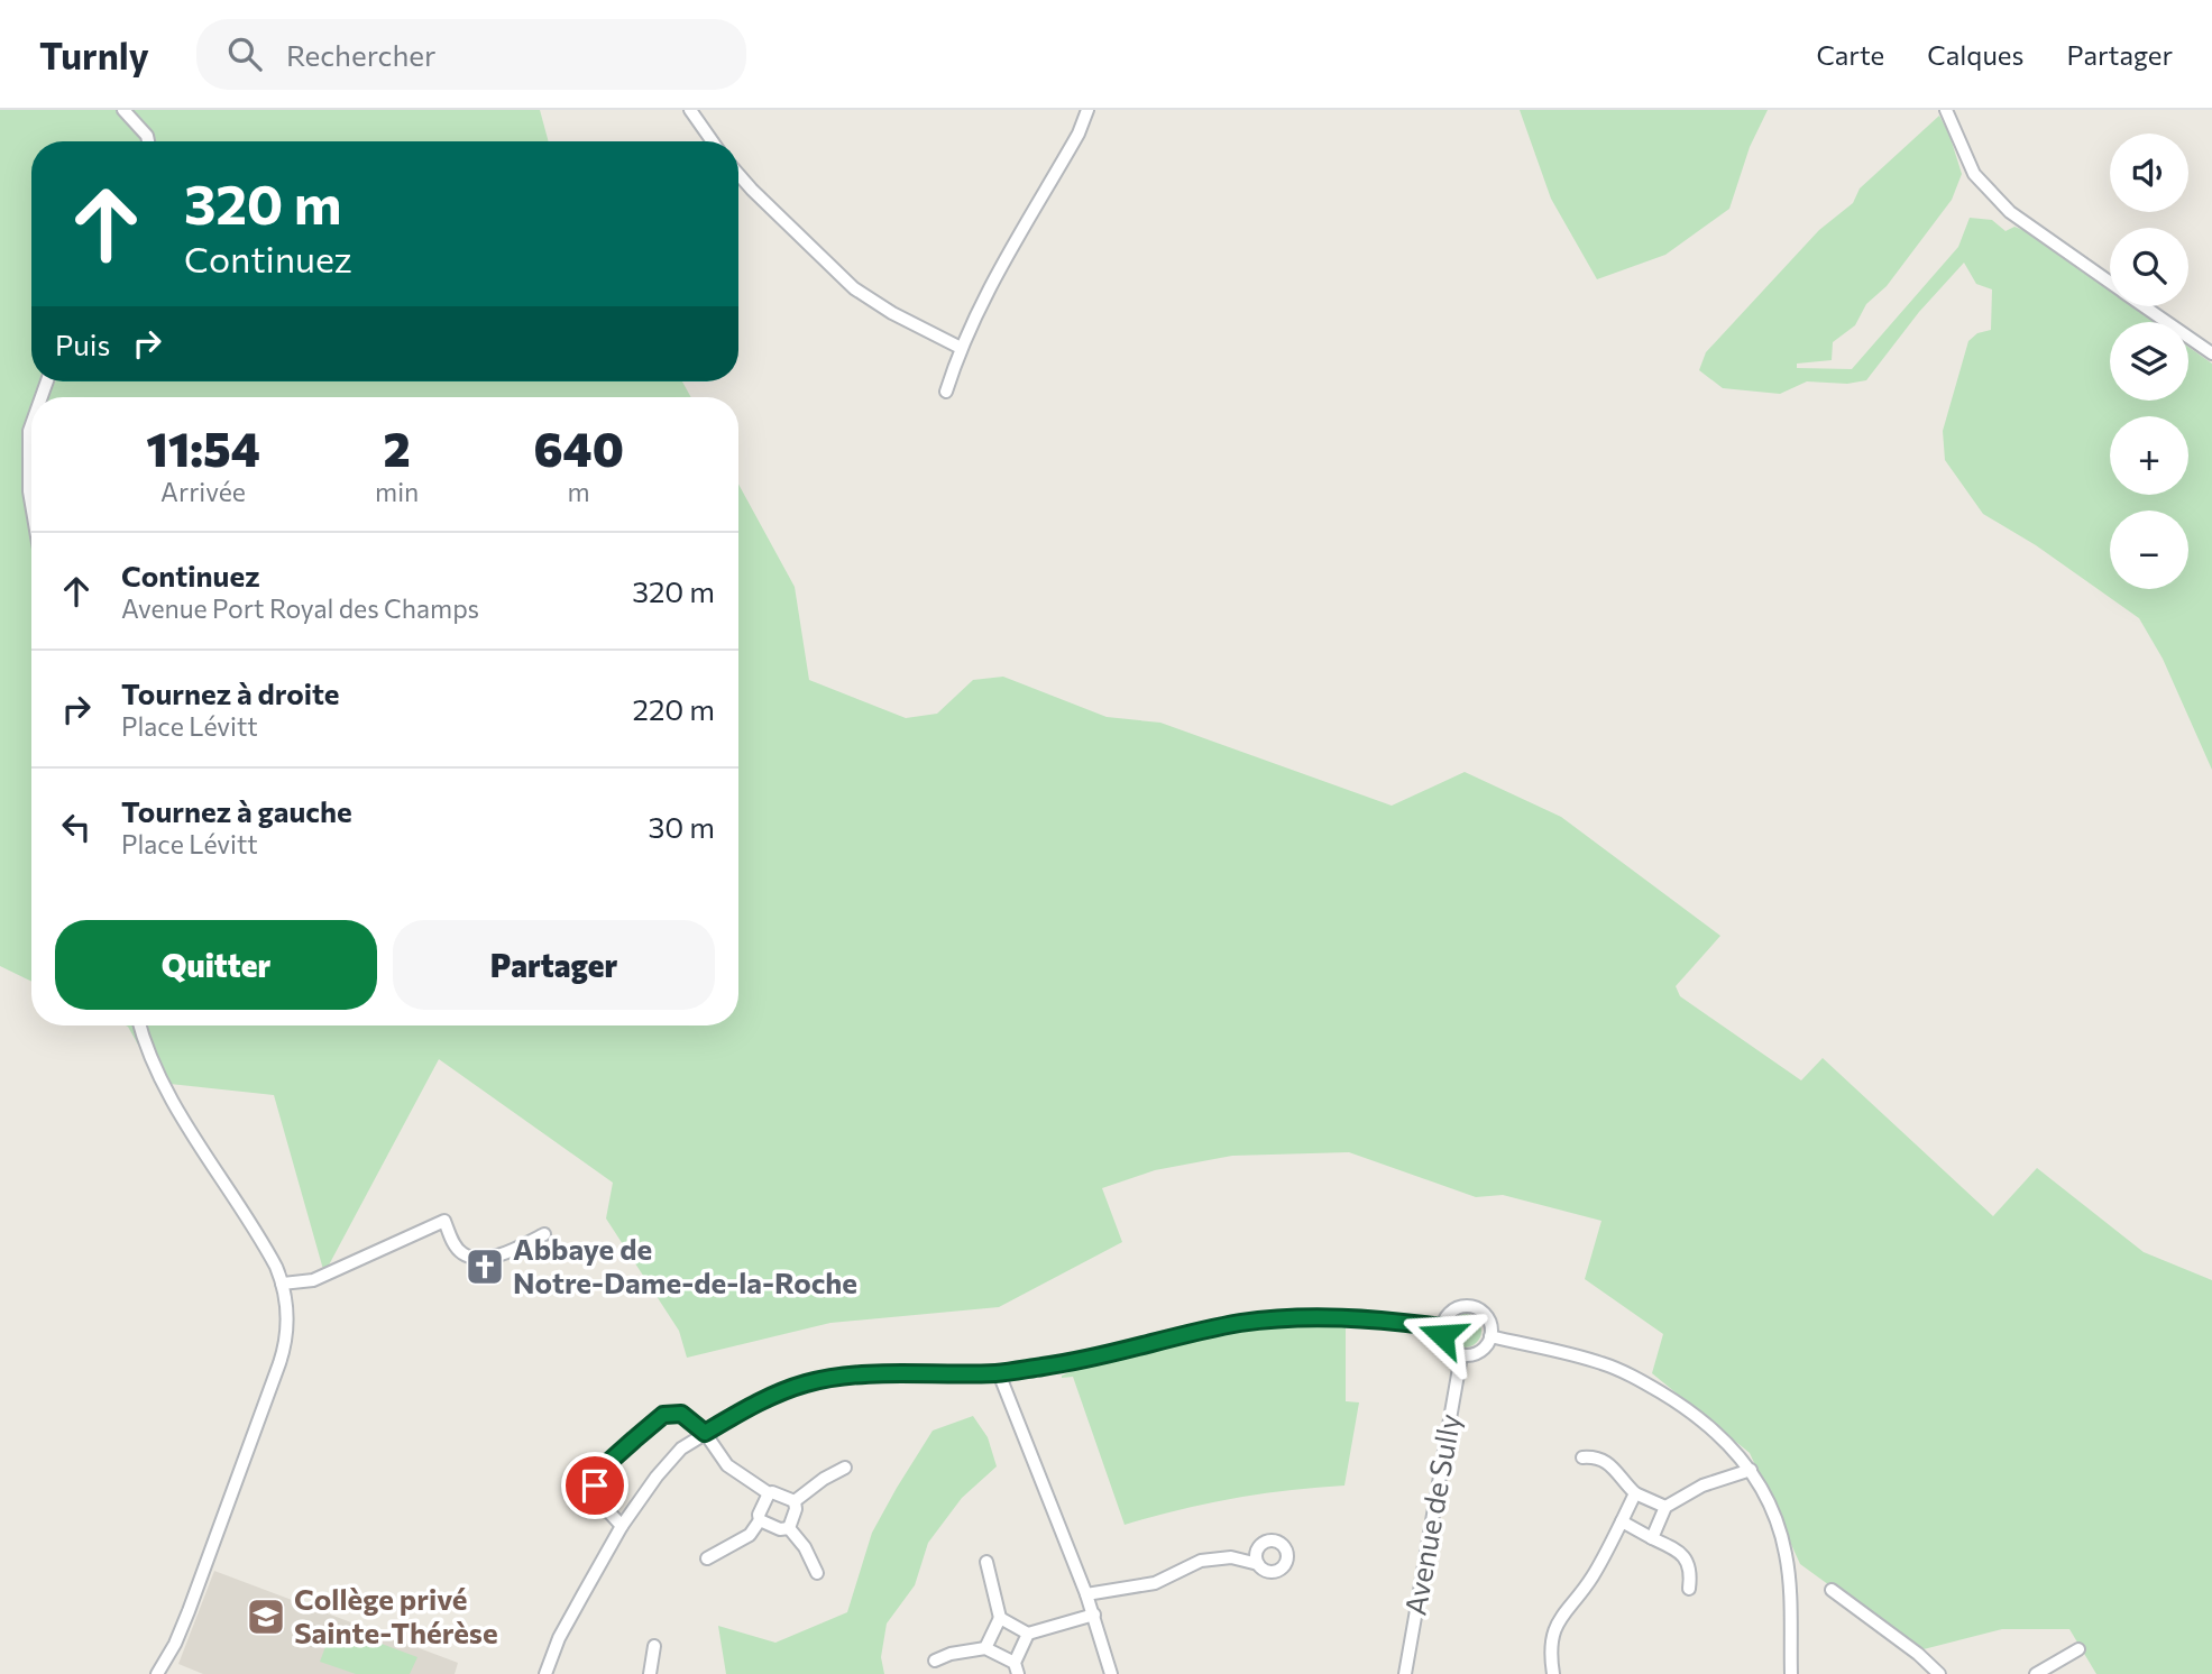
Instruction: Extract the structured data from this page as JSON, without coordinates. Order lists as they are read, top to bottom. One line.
{"streets":{"street":["Avenue de Sully"]},"places":{"church":["Abbaye de Notre-Dame-de-la-Roche"],"school or university":["Collège privé Sainte-Thérèse"]},"page":{"header":"Turnly","search":"Rechercher","nav":["Carte","Calques","Partager"],"map_buttons":["+","−"],"turn":["320 m","Continuez"],"then":"Puis","eta":["11:54","Arrivée","2","min","640","m"],"list":[{"name":"Continuez","note":"Avenue Port Royal des Champs","value":"320 m"},{"name":"Tournez à droite","note":"Place Lévitt","value":"220 m"},{"name":"Tournez à gauche","note":"Place Lévitt","value":"30 m"}],"buttons":["Quitter","Partager"]}}
